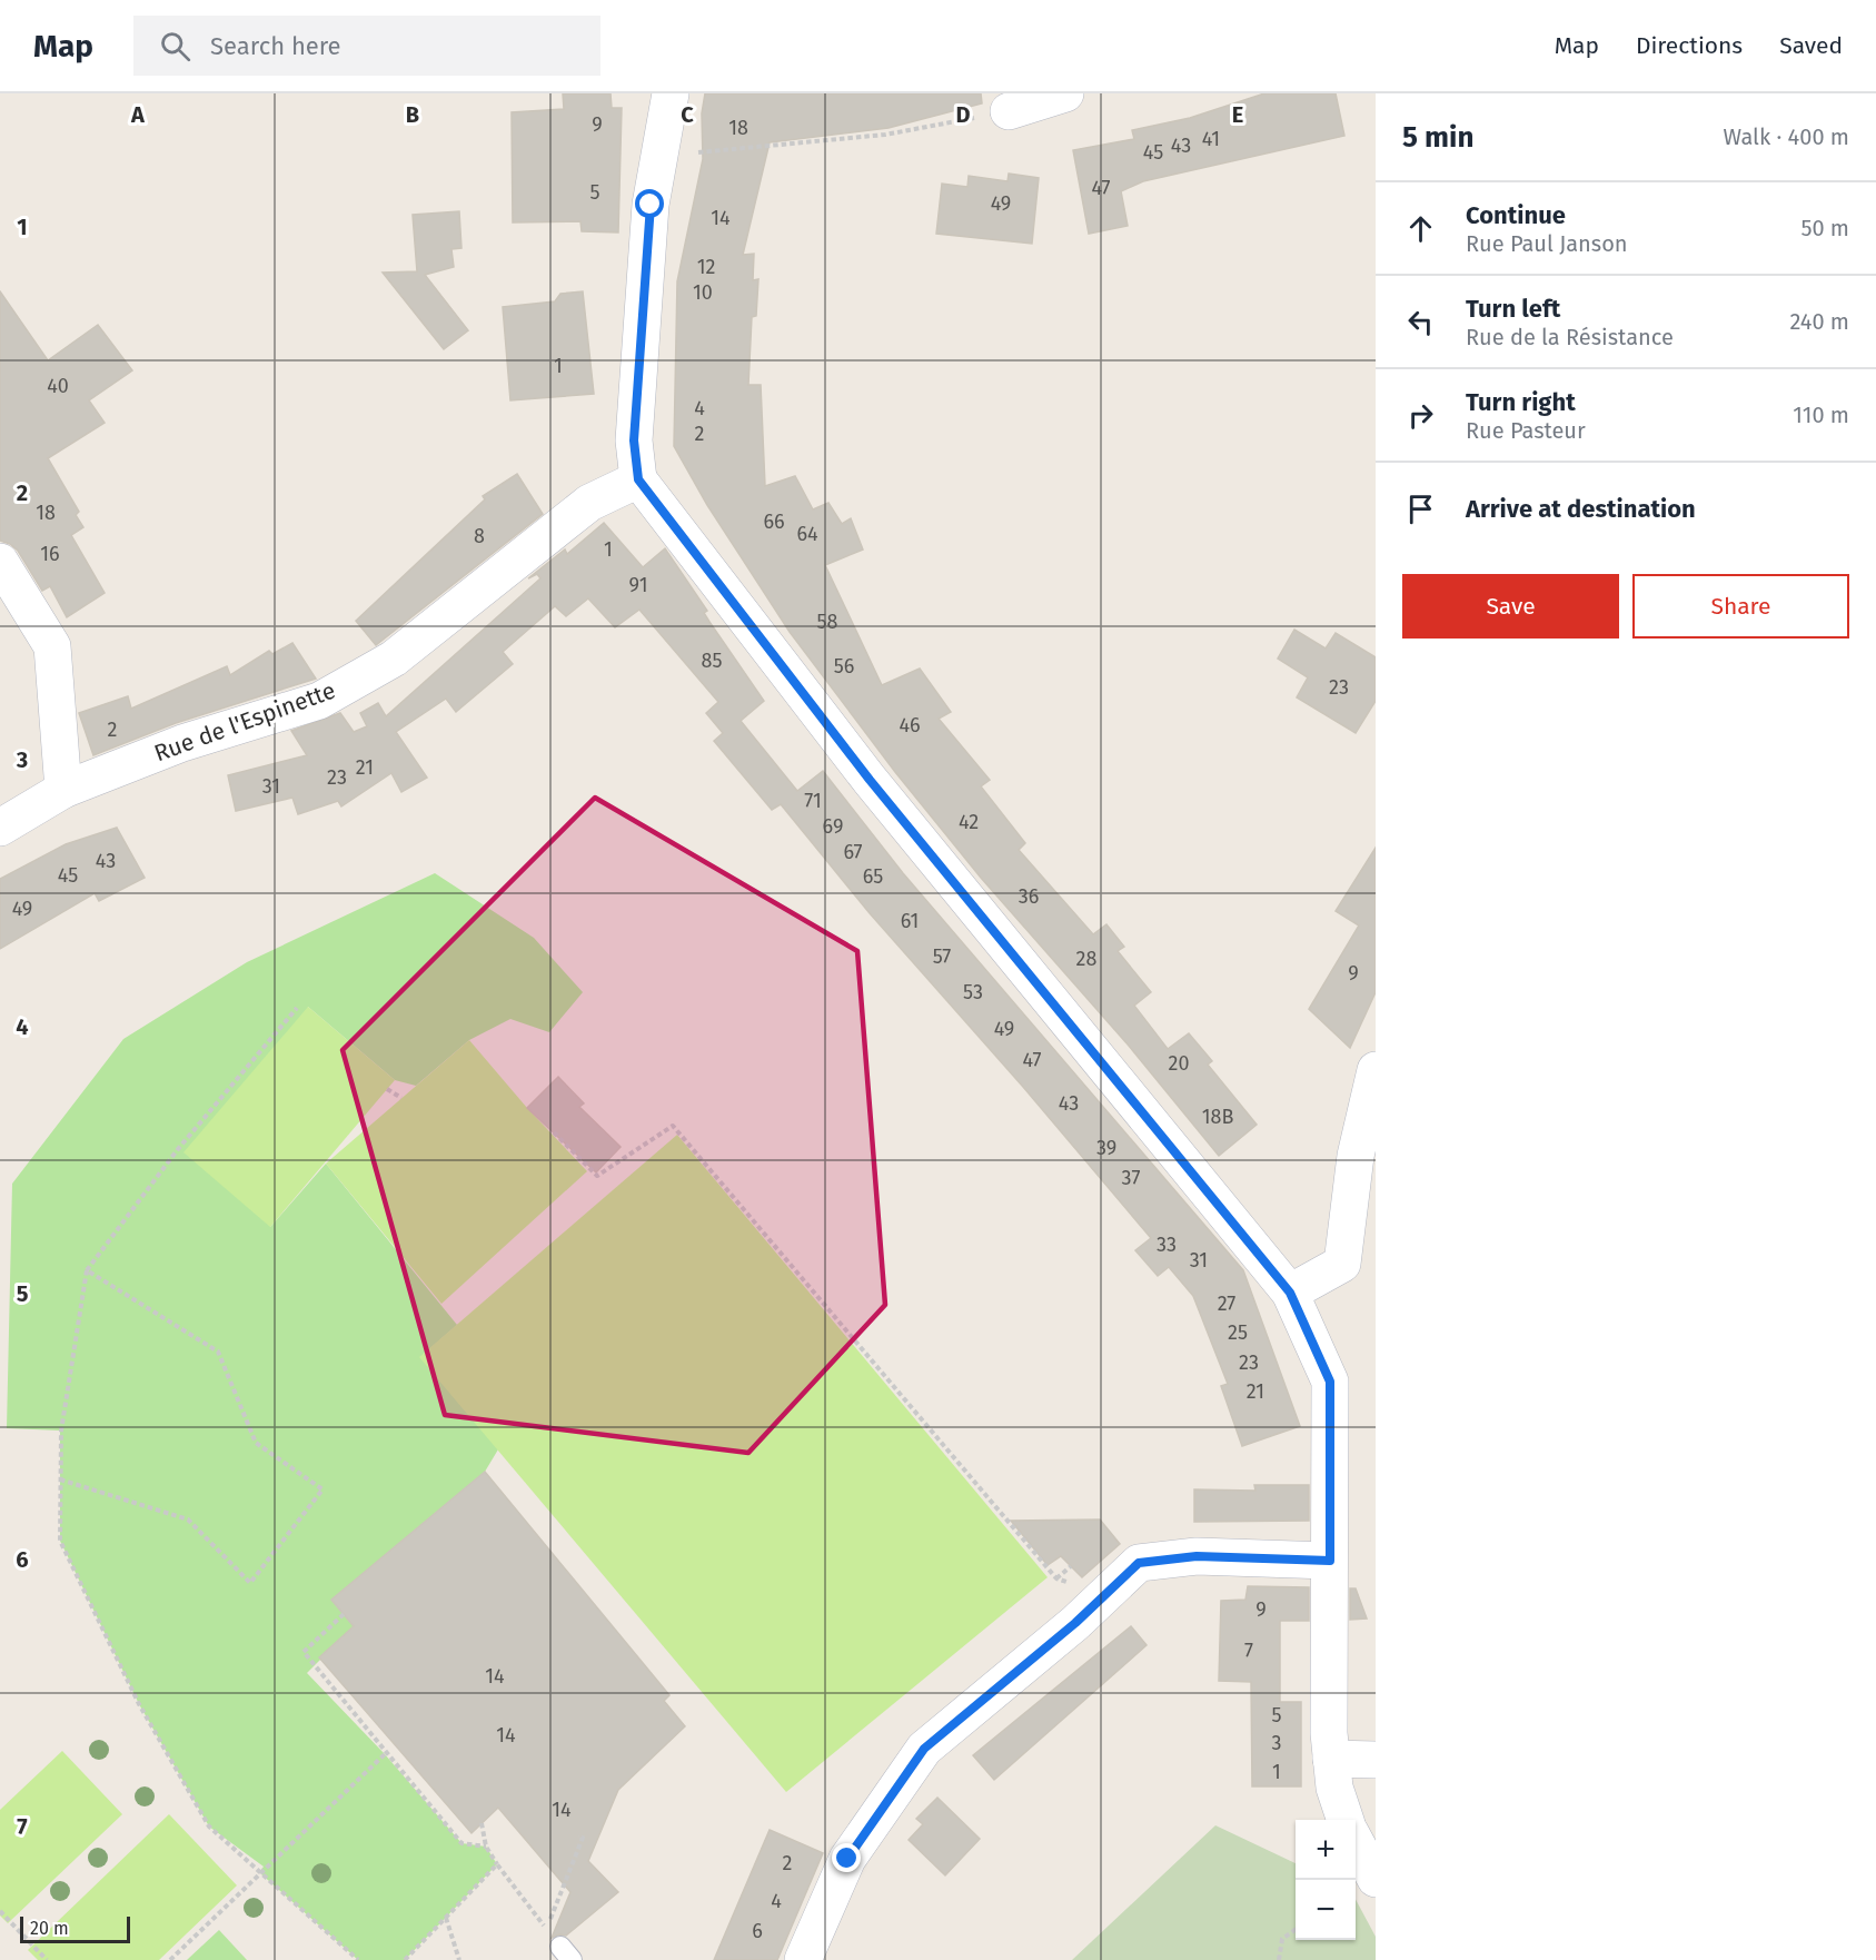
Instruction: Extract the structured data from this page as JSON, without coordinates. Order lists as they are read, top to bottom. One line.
{"streets":{"street":["Rue de l'Espinette"]},"house_numbers":["9","18","41","43","45","47","5","49","14","12","10","1","40","4","2","18","66","64","8","1","16","91","58","85","56","23","46","2","21","23","31","71","42","69","67","43","45","65","36","49","61","57","28","9","53","49","47","20","43","18B","39","37","33","31","27","25","23","21","9","7","14","5","14","3","1","14","2","4","6"],"scale_bar":"20 m","page":{"header":"Map","search":"Search here","nav":["Map","Directions","Saved"],"heading":["5 min","Walk · 400 m"],"list":[["Continue","Rue Paul Janson","50 m"],["Turn left","Rue de la Résistance","240 m"],["Turn right","Rue Pasteur","110 m"],"Arrive at destination"],"buttons":["Save","Share"],"map_buttons":["+","−"],"scale":"20 m"},"grid":{"columns":["A","B","C","D","E"],"rows":["1","2","3","4","5","6","7"]}}
